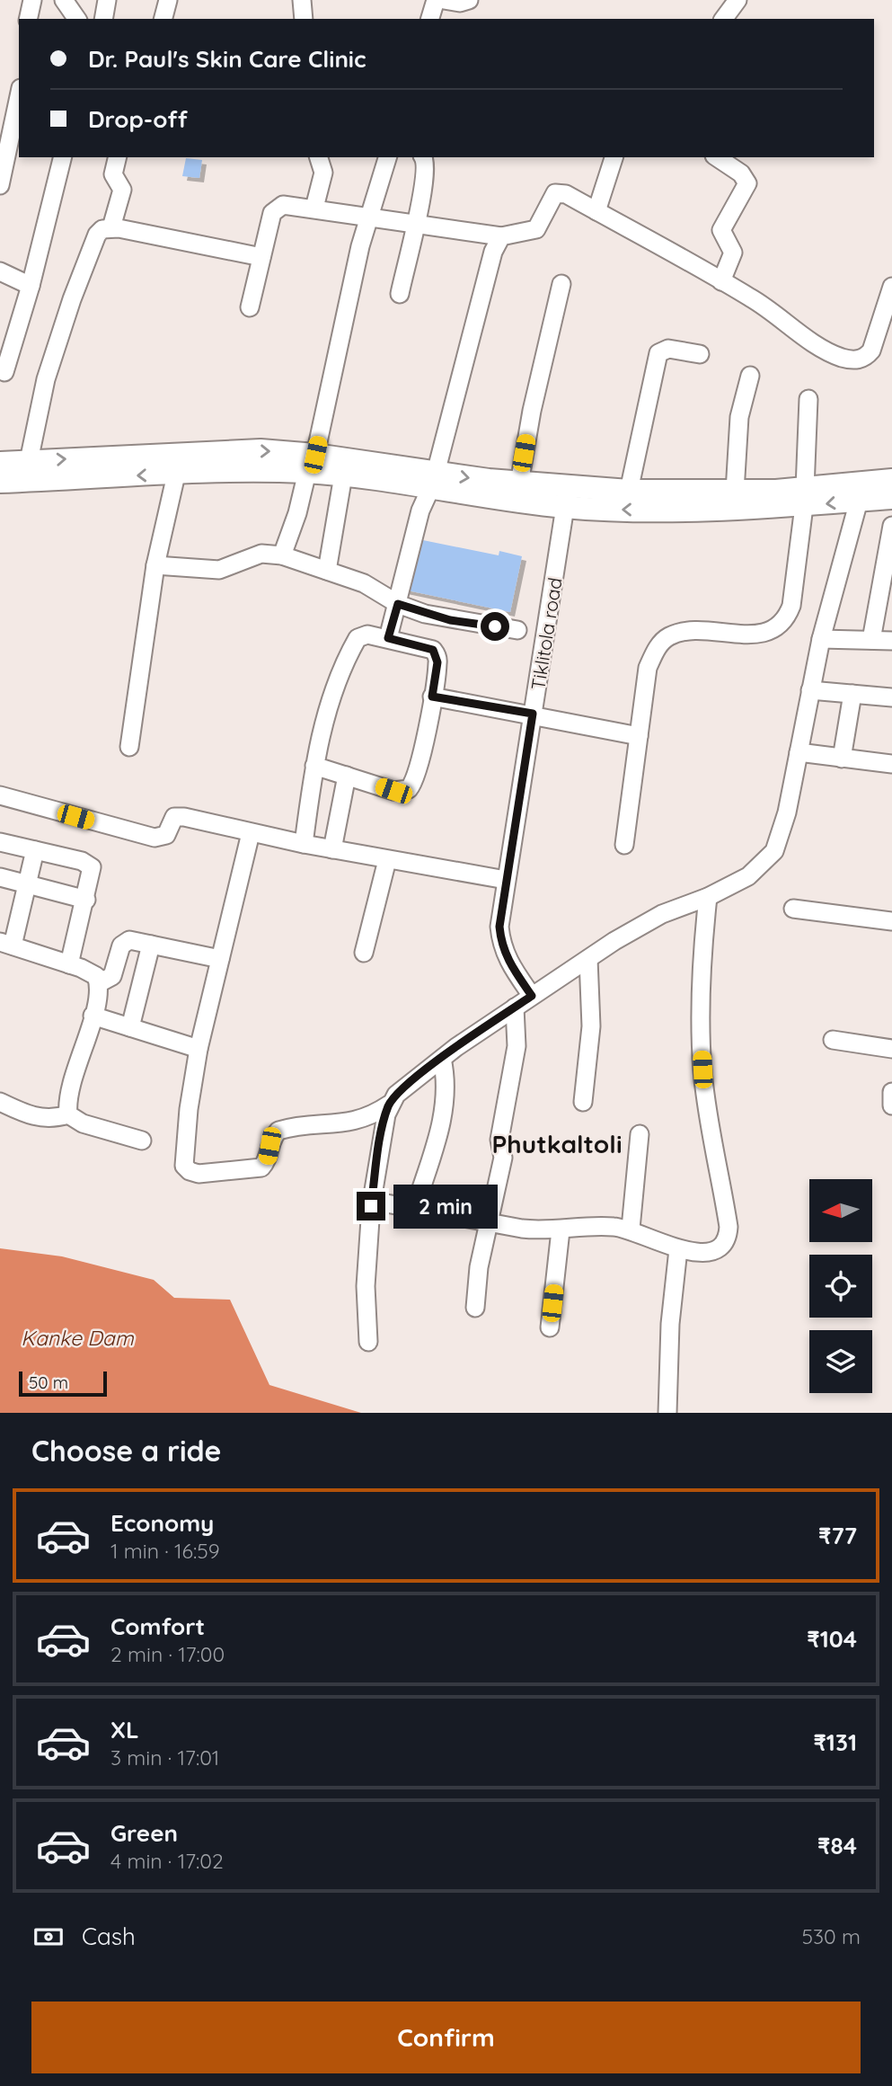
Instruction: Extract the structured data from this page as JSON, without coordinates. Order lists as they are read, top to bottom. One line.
{"streets":{"street":["Tiklitola road"]},"districts":["Phutkaltoli"],"water":["Kanke Dam"],"scale_bar":"50 m","north":"left","page":{"banner":["Dr. Paul's Skin Care Clinic","Drop-off"],"bubble":"2 min","scale":"50 m","heading":"Choose a ride","list":[{"name":"Economy","note":"1 min · 16:59","value":"₹77"},{"name":"Comfort","note":"2 min · 17:00","value":"₹104"},{"name":"XL","note":"3 min · 17:01","value":"₹131"},{"name":"Green","note":"4 min · 17:02","value":"₹84"}],"pay":["Cash","530 m"],"buttons":"Confirm"}}
